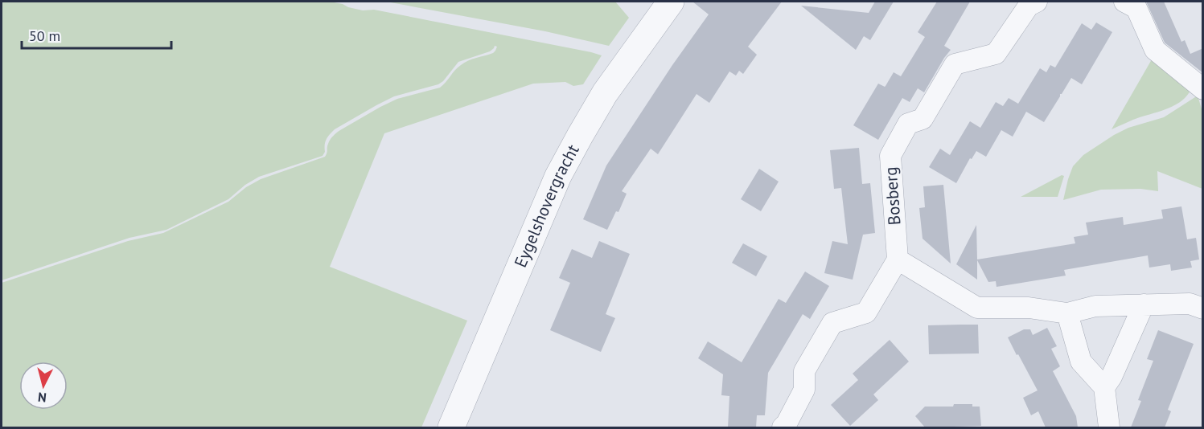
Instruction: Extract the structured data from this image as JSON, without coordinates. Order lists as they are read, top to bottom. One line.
{"streets":{"street":["Bosberg","Eygelshovergracht"]},"scale_bar":"50 m","north":"bottom"}
